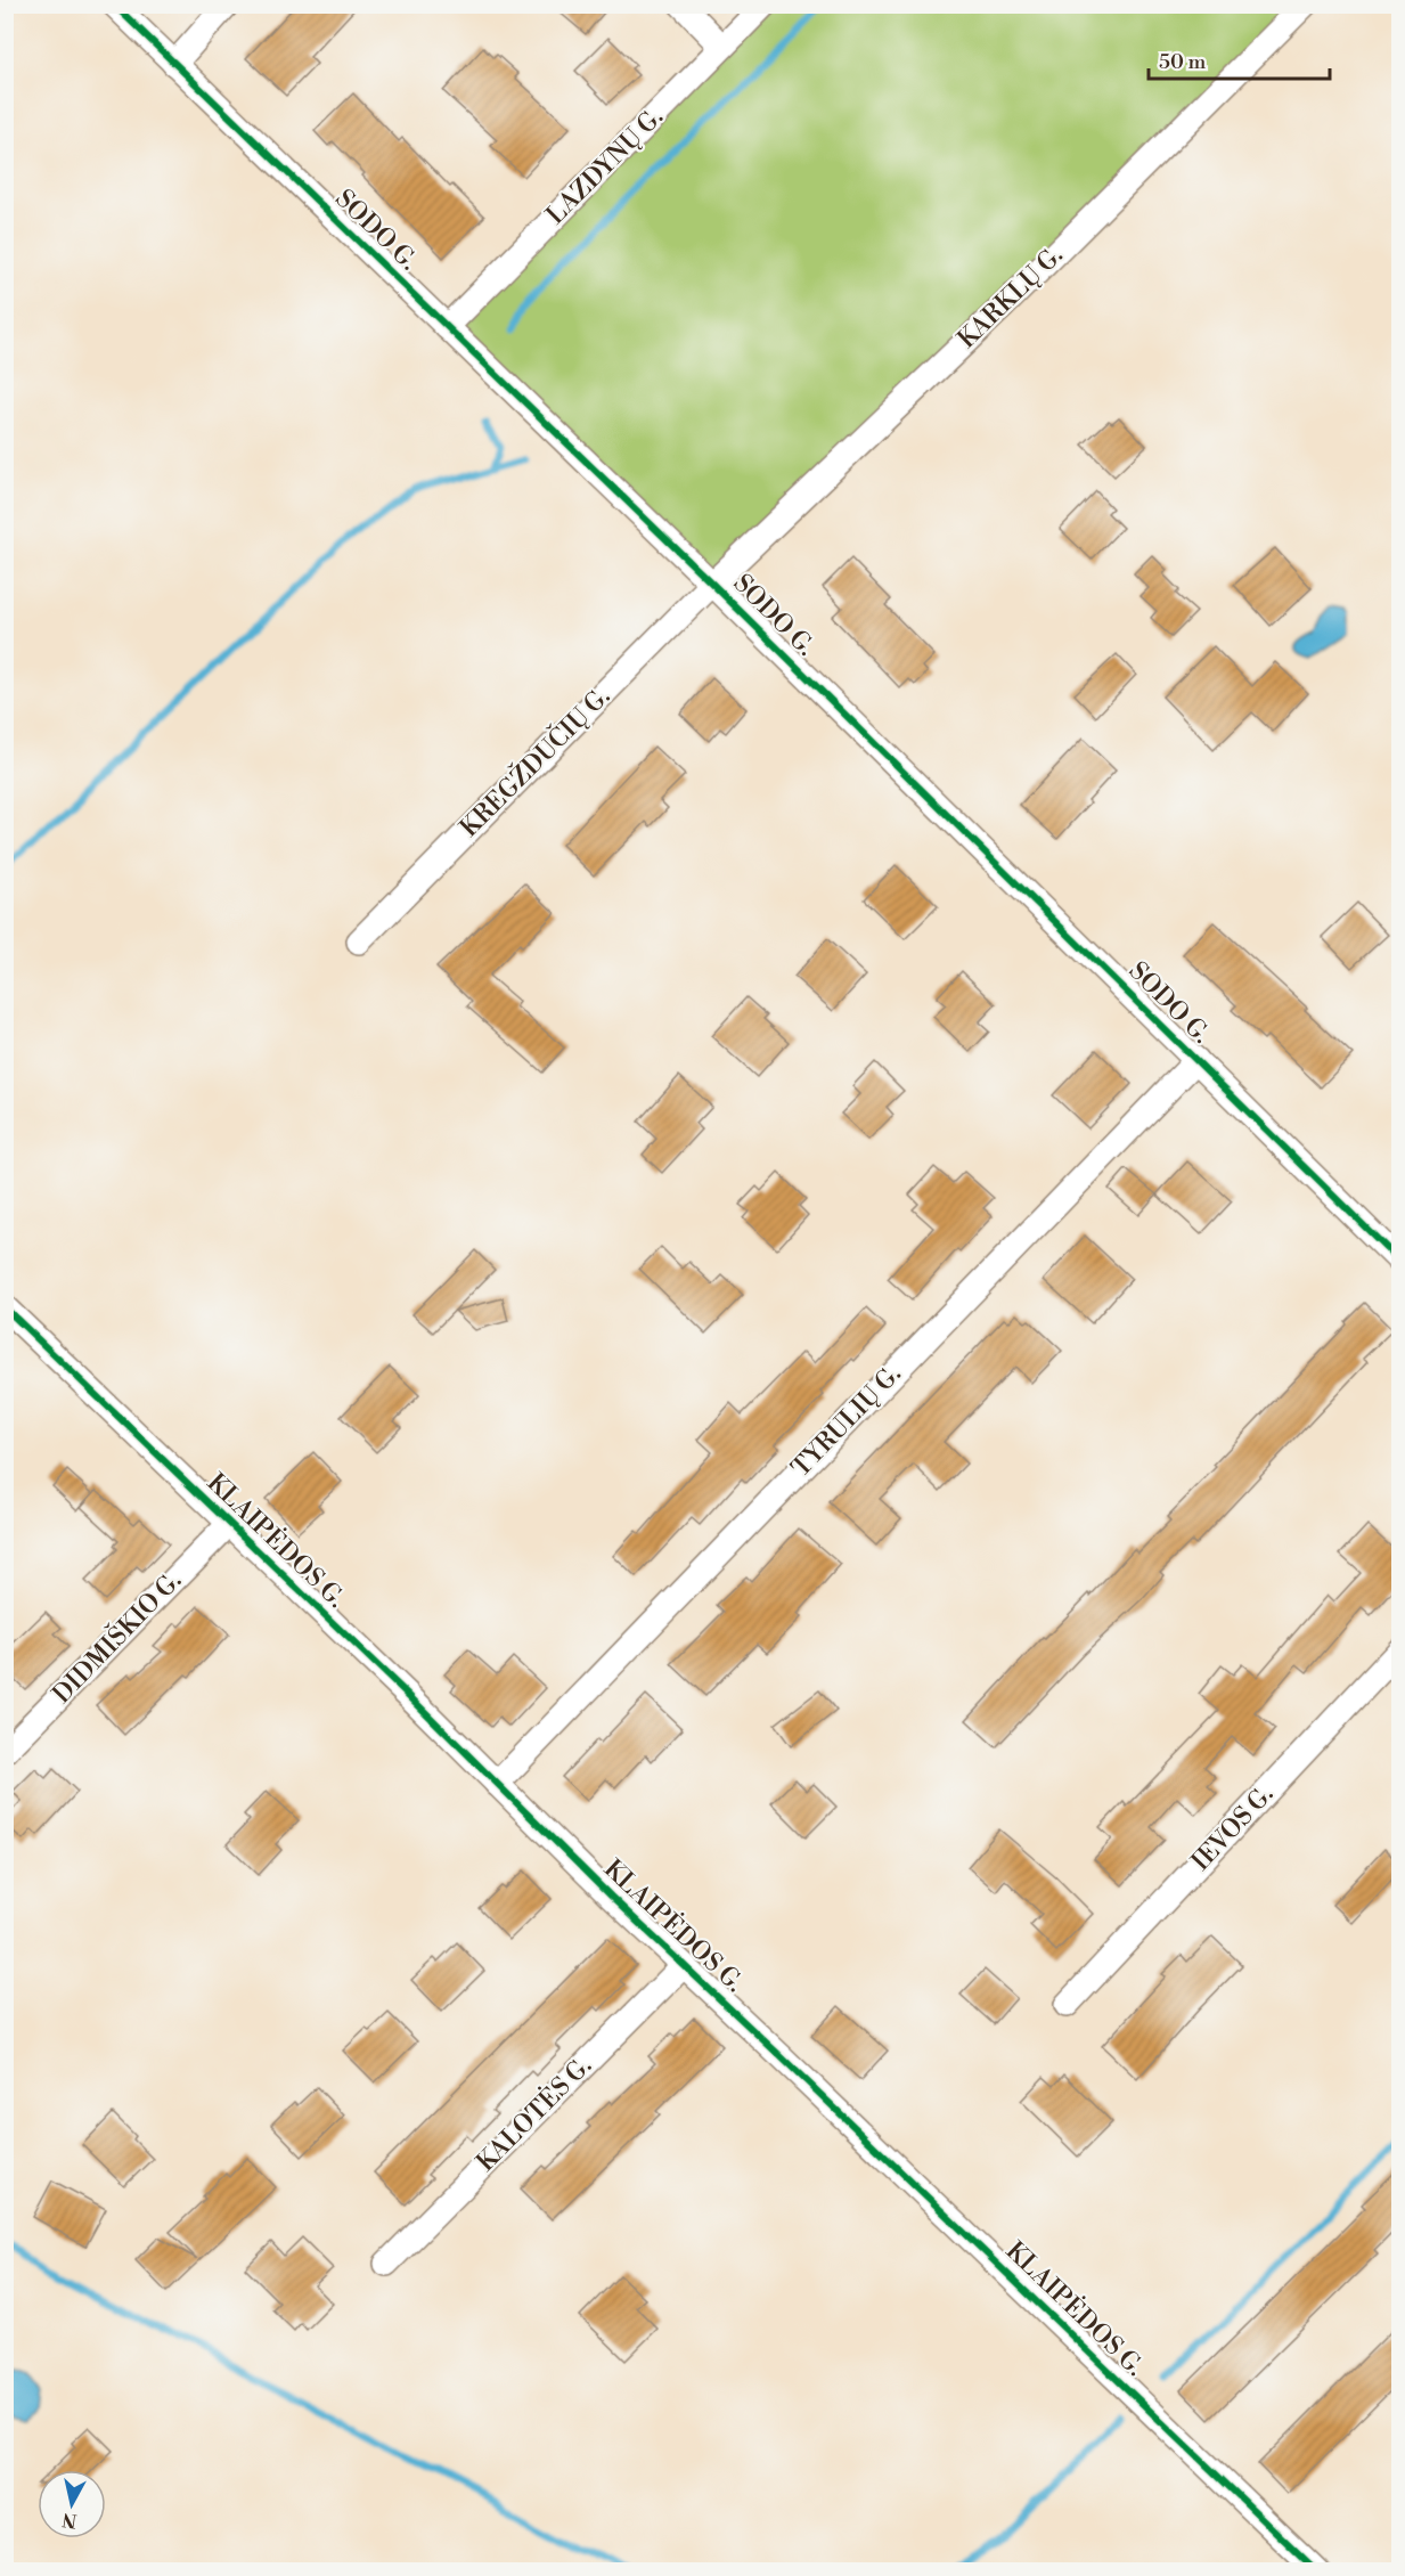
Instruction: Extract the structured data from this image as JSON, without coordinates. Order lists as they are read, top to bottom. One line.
{"streets":{"street":["LAZDYNŲ G.","SODO G.","KARKLŲ G.","KREGŽDUČIŲ G.","TYRULIŲ G.","KLAIPĖDOS G.","DIDMIŠKIO G.","IEVOS G.","KALOTĖS G."]},"crossings":[["LAZDYNŲ G.","SODO G."],["SODO G.","KARKLŲ G."],["SODO G.","KREGŽDUČIŲ G."],["SODO G.","TYRULIŲ G."],["KARKLŲ G.","KREGŽDUČIŲ G."],["TYRULIŲ G.","KLAIPĖDOS G."],["KLAIPĖDOS G.","DIDMIŠKIO G."],["KLAIPĖDOS G.","KALOTĖS G."]],"scale_bar":"50 m","north":"bottom"}
